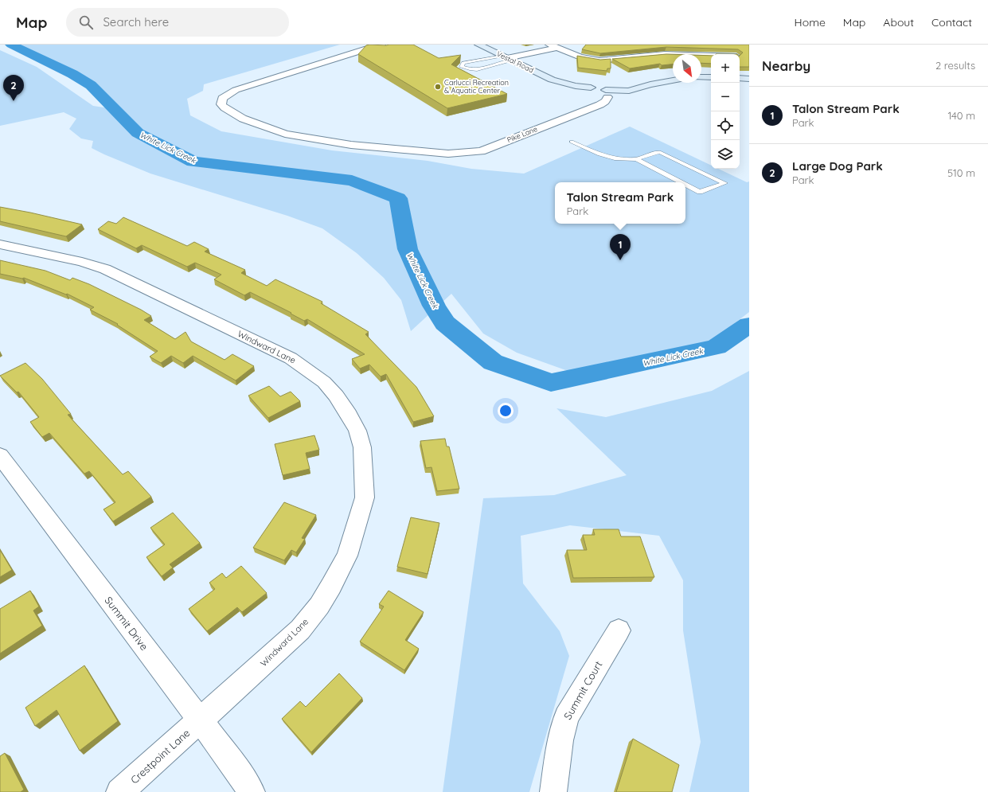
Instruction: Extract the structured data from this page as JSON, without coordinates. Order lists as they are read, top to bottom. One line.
{"streets":{"street":["Vestal Road","Pike Lane","Windward Lane","Summit Drive","Summit Court","Crestpoint Lane"]},"crossings":[["Vestal Road","Pike Lane"],["Windward Lane","Summit Drive"],["Windward Lane","Crestpoint Lane"],["Summit Drive","Crestpoint Lane"]],"water":["White Lick Creek"],"places":["Carlucci Recreation & Aquatic Center"],"north":"bottom right","page":{"header":"Map","search":"Search here","nav":["Home","Map","About","Contact"],"heading":["Nearby","2 results"],"map_buttons":["+","−"],"pins":["2","1"],"list":[{"mark":"1","name":"Talon Stream Park","note":"Park","value":"140 m"},{"mark":"2","name":"Large Dog Park","note":"Park","value":"510 m"}],"popup":["Talon Stream Park","Park"]}}
